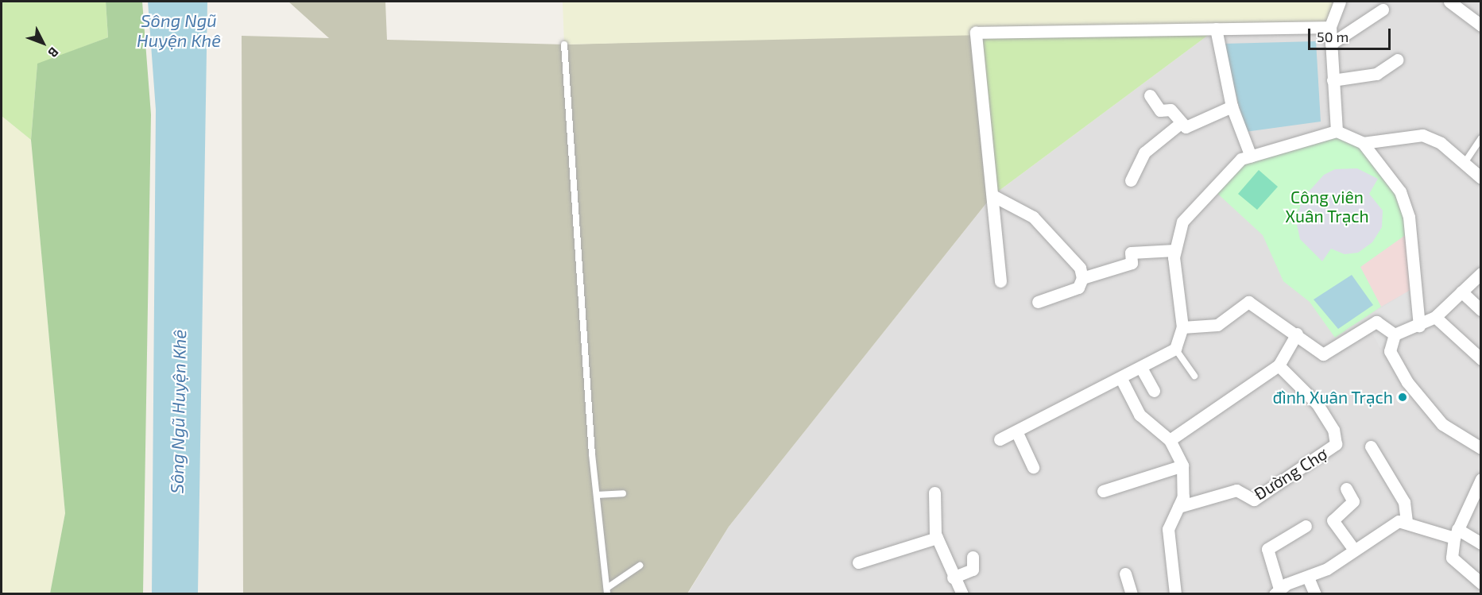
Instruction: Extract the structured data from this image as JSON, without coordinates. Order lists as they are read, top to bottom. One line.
{"streets":{"street":["Đường Chợ"]},"water":["Sông Ngũ Huyện Khê"],"parks":["Công viên Xuân Trạch"],"places":["đình Xuân Trạch"],"scale_bar":"50 m","north":"bottom right"}
